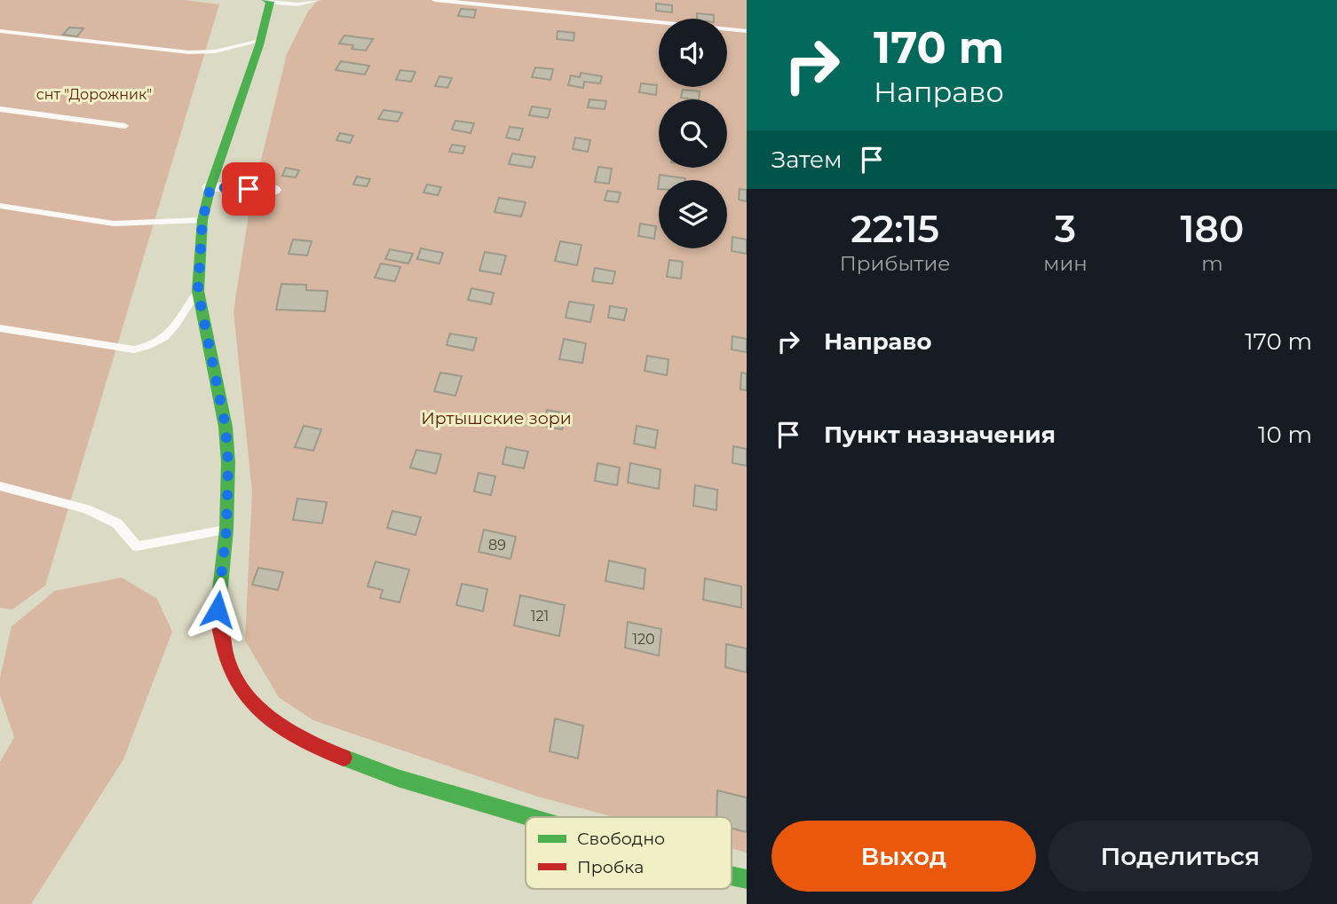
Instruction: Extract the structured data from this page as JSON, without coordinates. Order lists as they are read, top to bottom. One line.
{"parks":["снт \"Дорожник\"","Иртышские зори"],"house_numbers":["89","121","120"],"legend":["Свободно","Пробка"],"page":{"turn":["170 m","Направо"],"then":"Затем","eta":["22:15","Прибытие","3","мин","180","m"],"list":[{"name":"Направо","value":"170 m"},{"name":"Пункт назначения","value":"10 m"}],"buttons":["Выход","Поделиться"]}}
